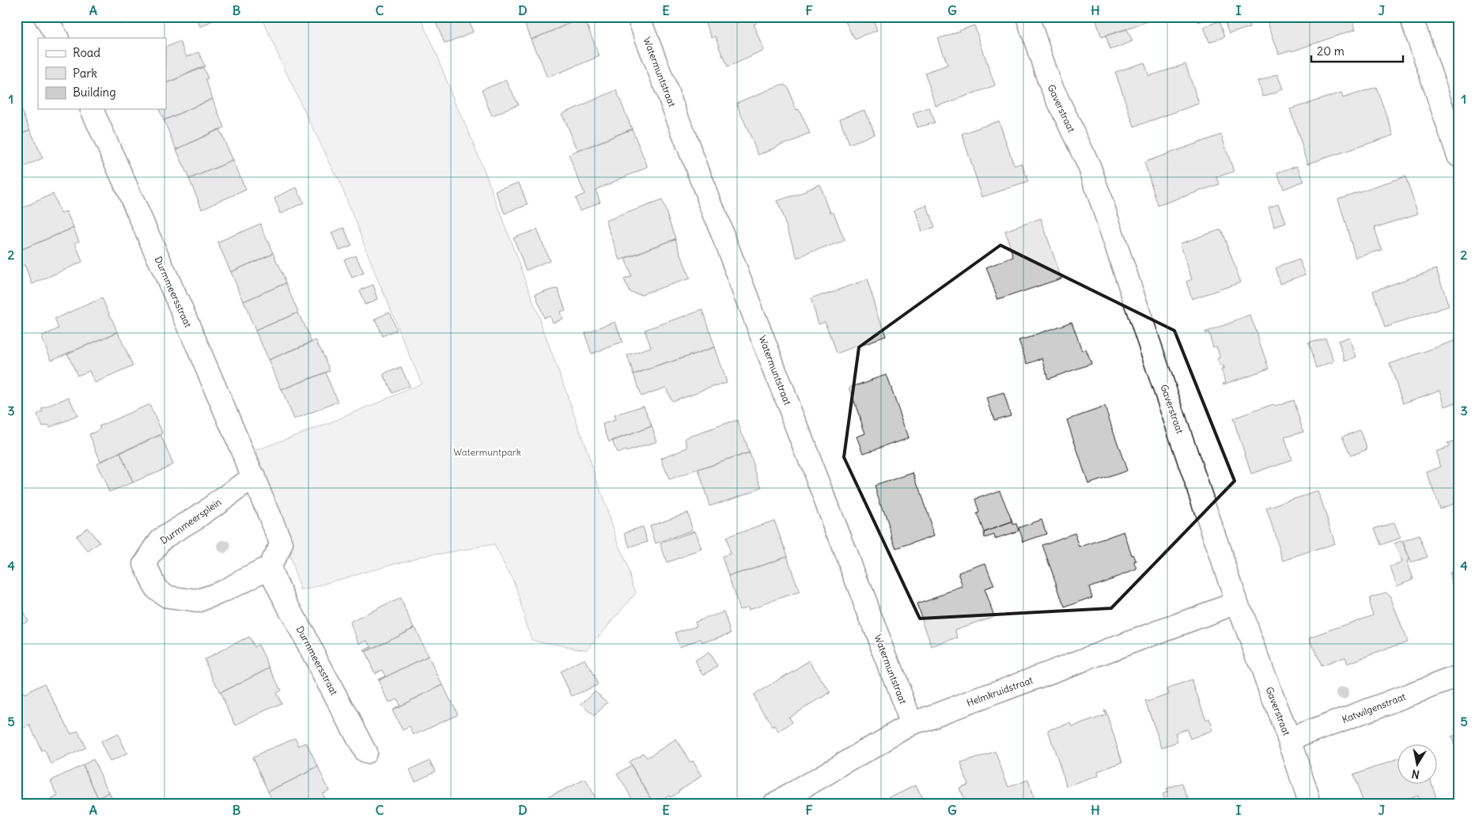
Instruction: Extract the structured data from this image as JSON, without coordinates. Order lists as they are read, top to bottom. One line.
{"streets":{"street":["Watermuntstraat","Gaverstraat","Durmmeersstraat","Durmmeersplein","Helmkruidstraat","Katwilgenstraat"]},"crossings":[["Watermuntstraat","Helmkruidstraat"],["Gaverstraat","Helmkruidstraat"],["Gaverstraat","Katwilgenstraat"],["Durmmeersstraat","Durmmeersplein"]],"parks":["Watermuntpark"],"legend":["Road","Park","Building"],"scale_bar":"20 m","north":"bottom","grid":{"columns":["A","B","C","D","E","F","G","H","I","J"],"rows":["1","2","3","4","5"]}}
